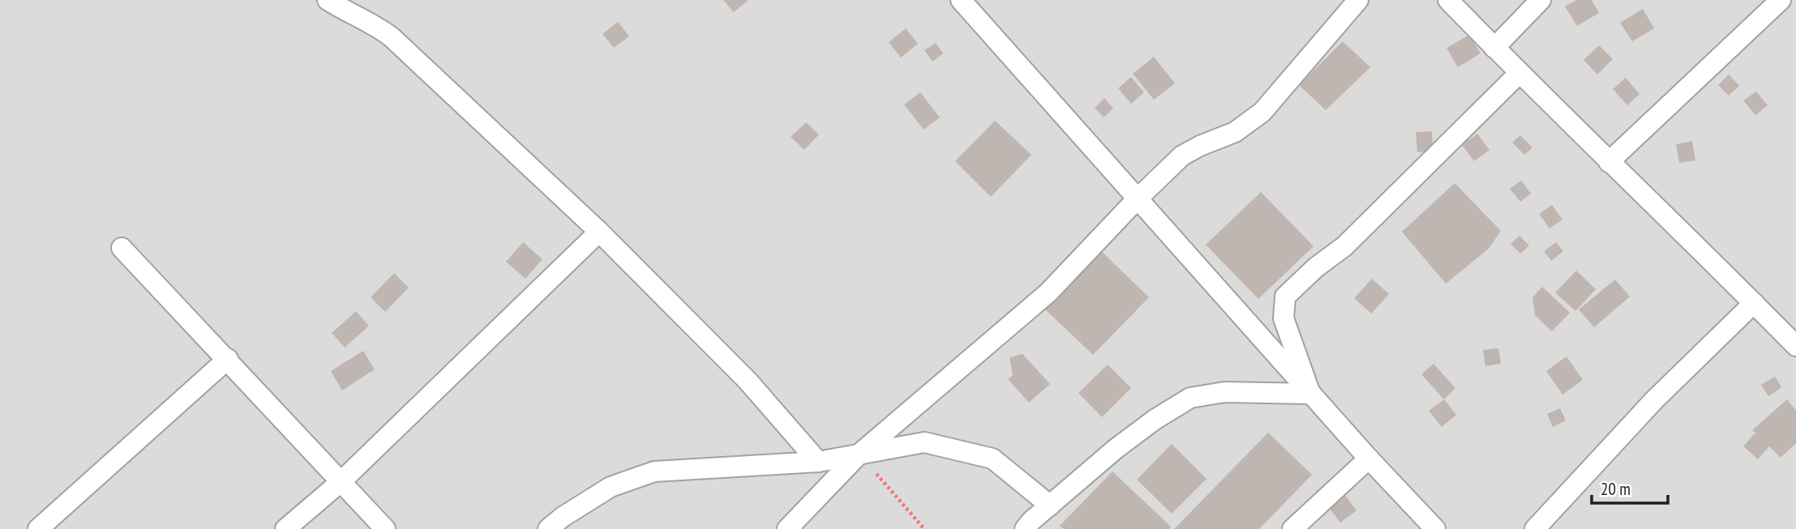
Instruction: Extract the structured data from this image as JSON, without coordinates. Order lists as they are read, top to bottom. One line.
{"scale_bar":"20 m"}
